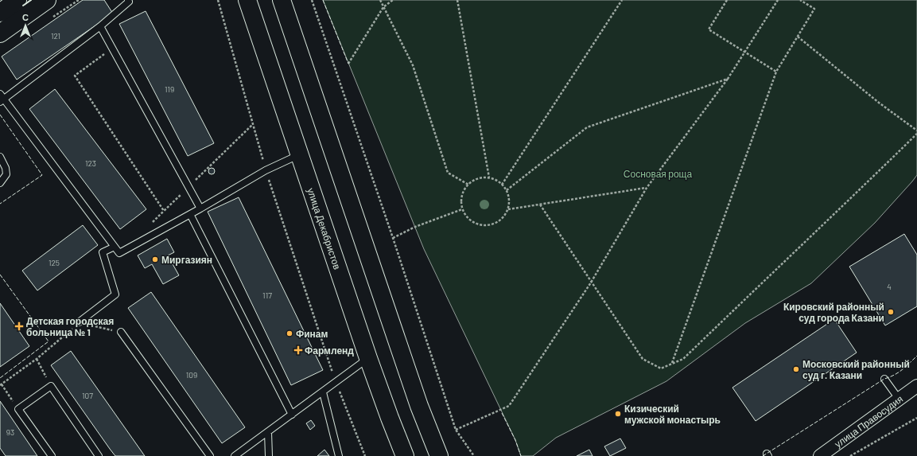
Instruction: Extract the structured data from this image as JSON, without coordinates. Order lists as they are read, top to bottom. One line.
{"streets":{"main road":["улица Декабристов"],"street":["улица Правосудия"]},"parks":["Сосновая роща"],"places":{"other":["Миргазиян","Кировский районный суд города Казани","Финам","Московский районный суд г. Казани","Кизический мужской монастырь"],"health":["Детская городская больница № 1","Фармленд"]},"house_numbers":["121","119","123","125","4","117","109","107","93"],"north":"top"}
